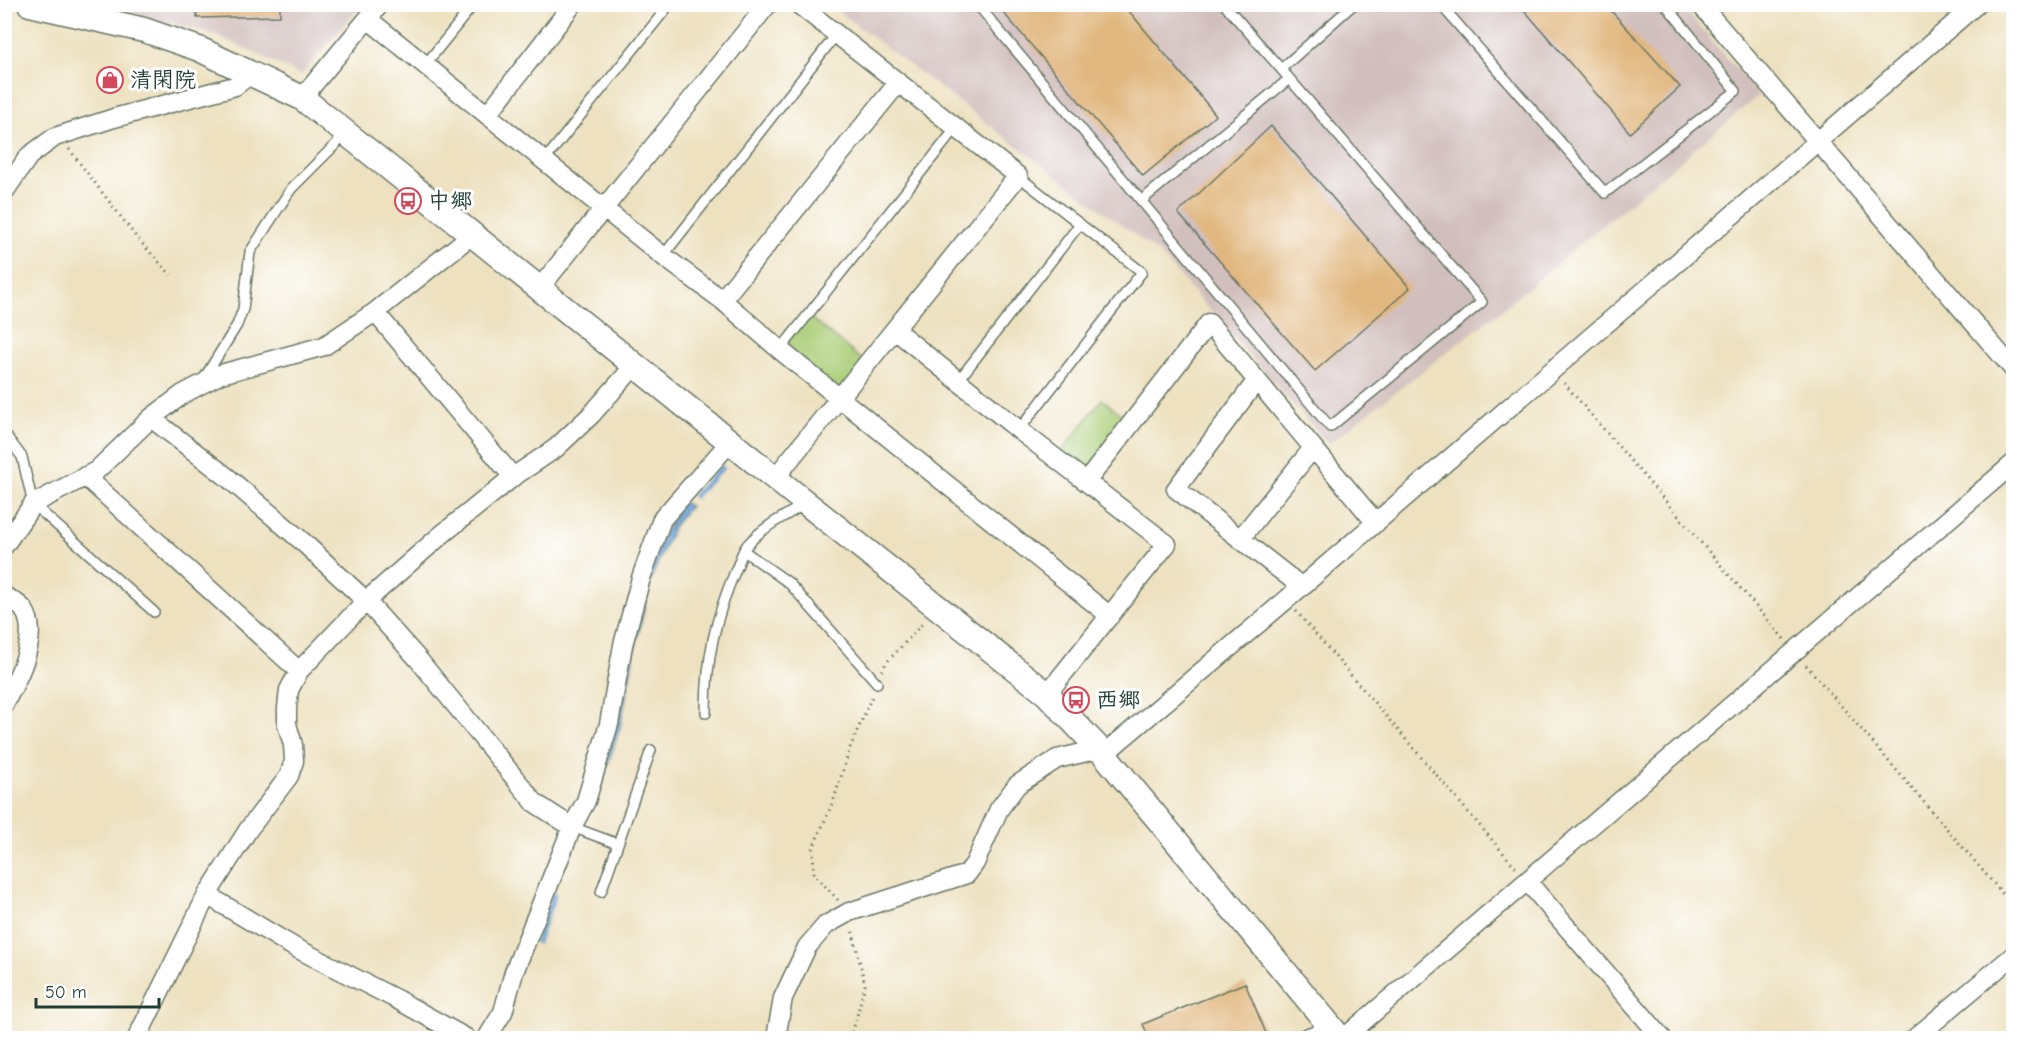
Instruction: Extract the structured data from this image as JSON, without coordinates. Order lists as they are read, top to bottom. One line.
{"places":{"shop":["清閑院"],"bus stop":["中郷","西郷"]},"scale_bar":"50 m"}
